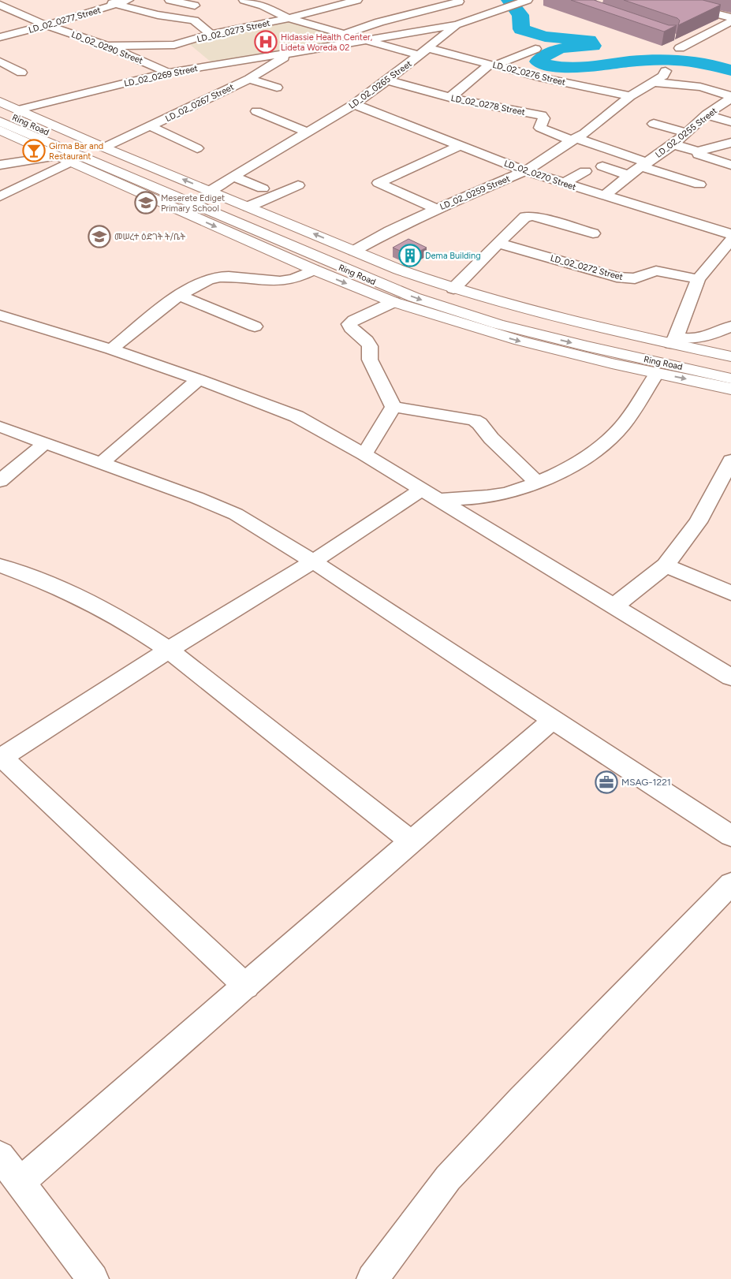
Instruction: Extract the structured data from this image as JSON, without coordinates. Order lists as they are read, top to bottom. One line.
{"streets":{"main road":["Ring Road"],"street":["LD_02_0277 Street","LD_02_0273 Street","LD_02_0290 Street","LD_02_0276 Street","LD_02_0269 Street","LD_02_0265 Street","LD_02_0267 Street","LD_02_0278 Street","LD_02_0255 Street","LD_02_0270 Street","LD_02_0259 Street","LD_02_0272 Street"]},"crossings":[["LD_02_0277 Street","LD_02_0290 Street"],["LD_02_0273 Street","LD_02_0290 Street"],["LD_02_0273 Street","LD_02_0276 Street"],["LD_02_0290 Street","LD_02_0269 Street"],["LD_02_0276 Street","LD_02_0269 Street"],["LD_02_0276 Street","LD_02_0265 Street"],["LD_02_0276 Street","LD_02_0259 Street"],["LD_02_0269 Street","LD_02_0265 Street"],["LD_02_0269 Street","LD_02_0267 Street"],["LD_02_0265 Street","LD_02_0278 Street"],["LD_02_0265 Street","LD_02_0270 Street"],["LD_02_0278 Street","LD_02_0255 Street"],["LD_02_0278 Street","LD_02_0259 Street"],["LD_02_0255 Street","LD_02_0270 Street"],["LD_02_0270 Street","LD_02_0259 Street"]],"places":{"hospital":["Hidassie Health Center, Lideta Woreda 02"],"bar":["Girma Bar and Restaurant"],"school or university":["Meserete Ediget Primary School","መሠረተ ዕድገት ት/ቤት"],"building":["Dema Building"],"office":["MSAG-1221"]}}
